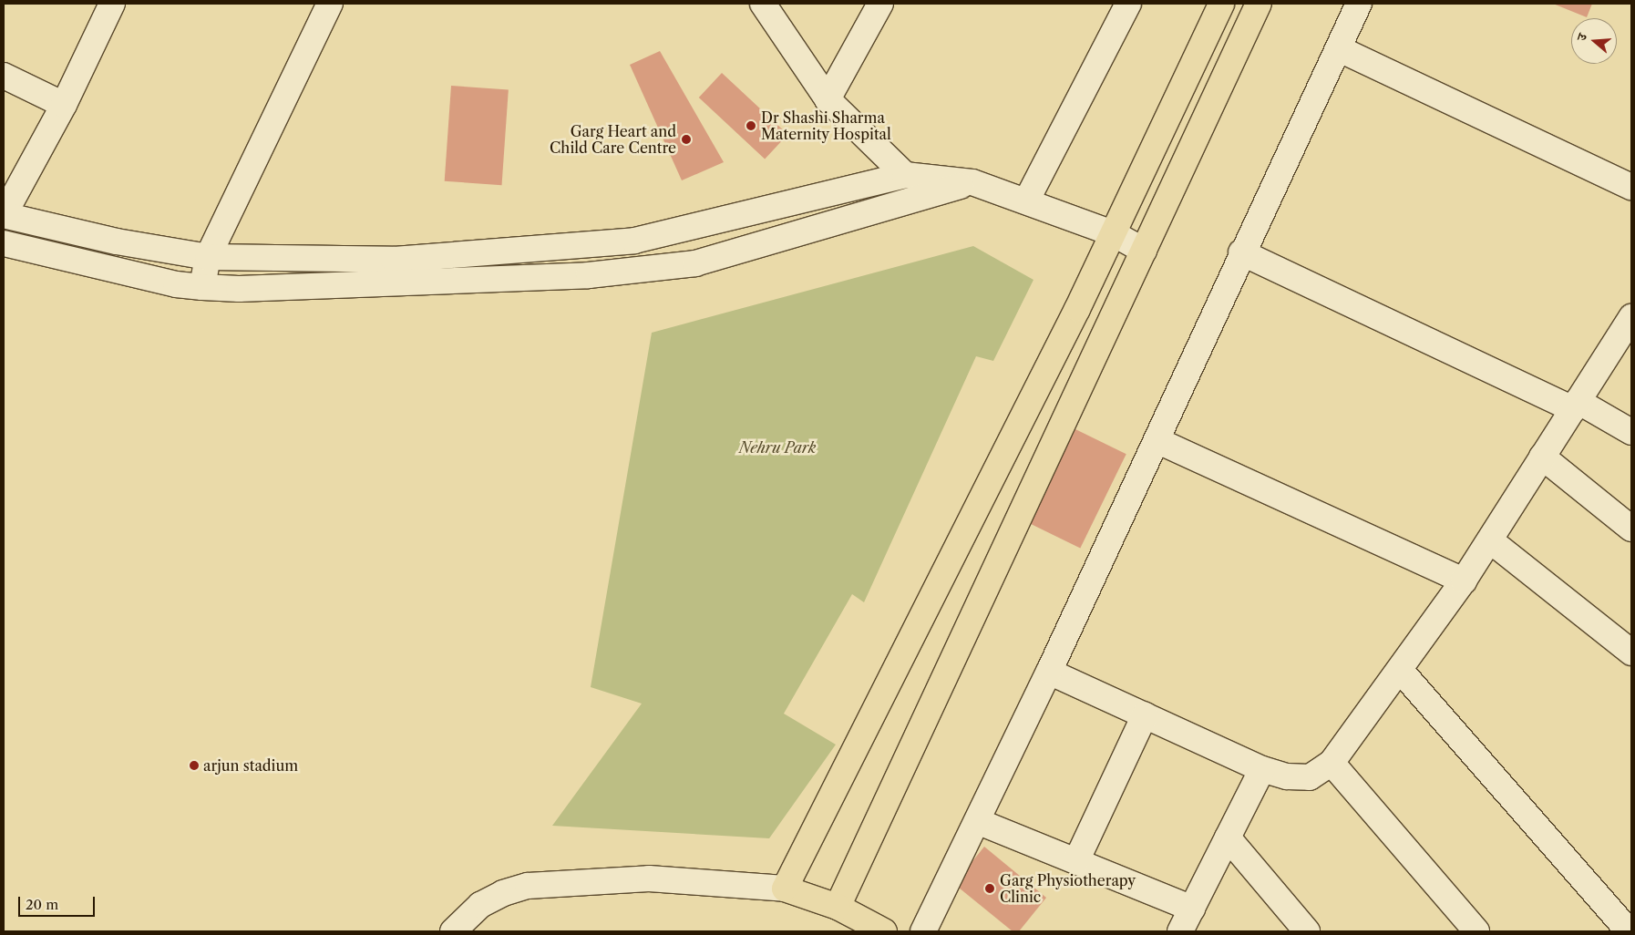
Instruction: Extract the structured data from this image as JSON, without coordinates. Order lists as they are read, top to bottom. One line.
{"parks":["Nehru Park"],"places":["Dr Shashi Sharma Maternity Hospital","Garg Heart and Child Care Centre","arjun stadium","Garg Physiotherapy Clinic"],"scale_bar":"20 m","north":"left"}
